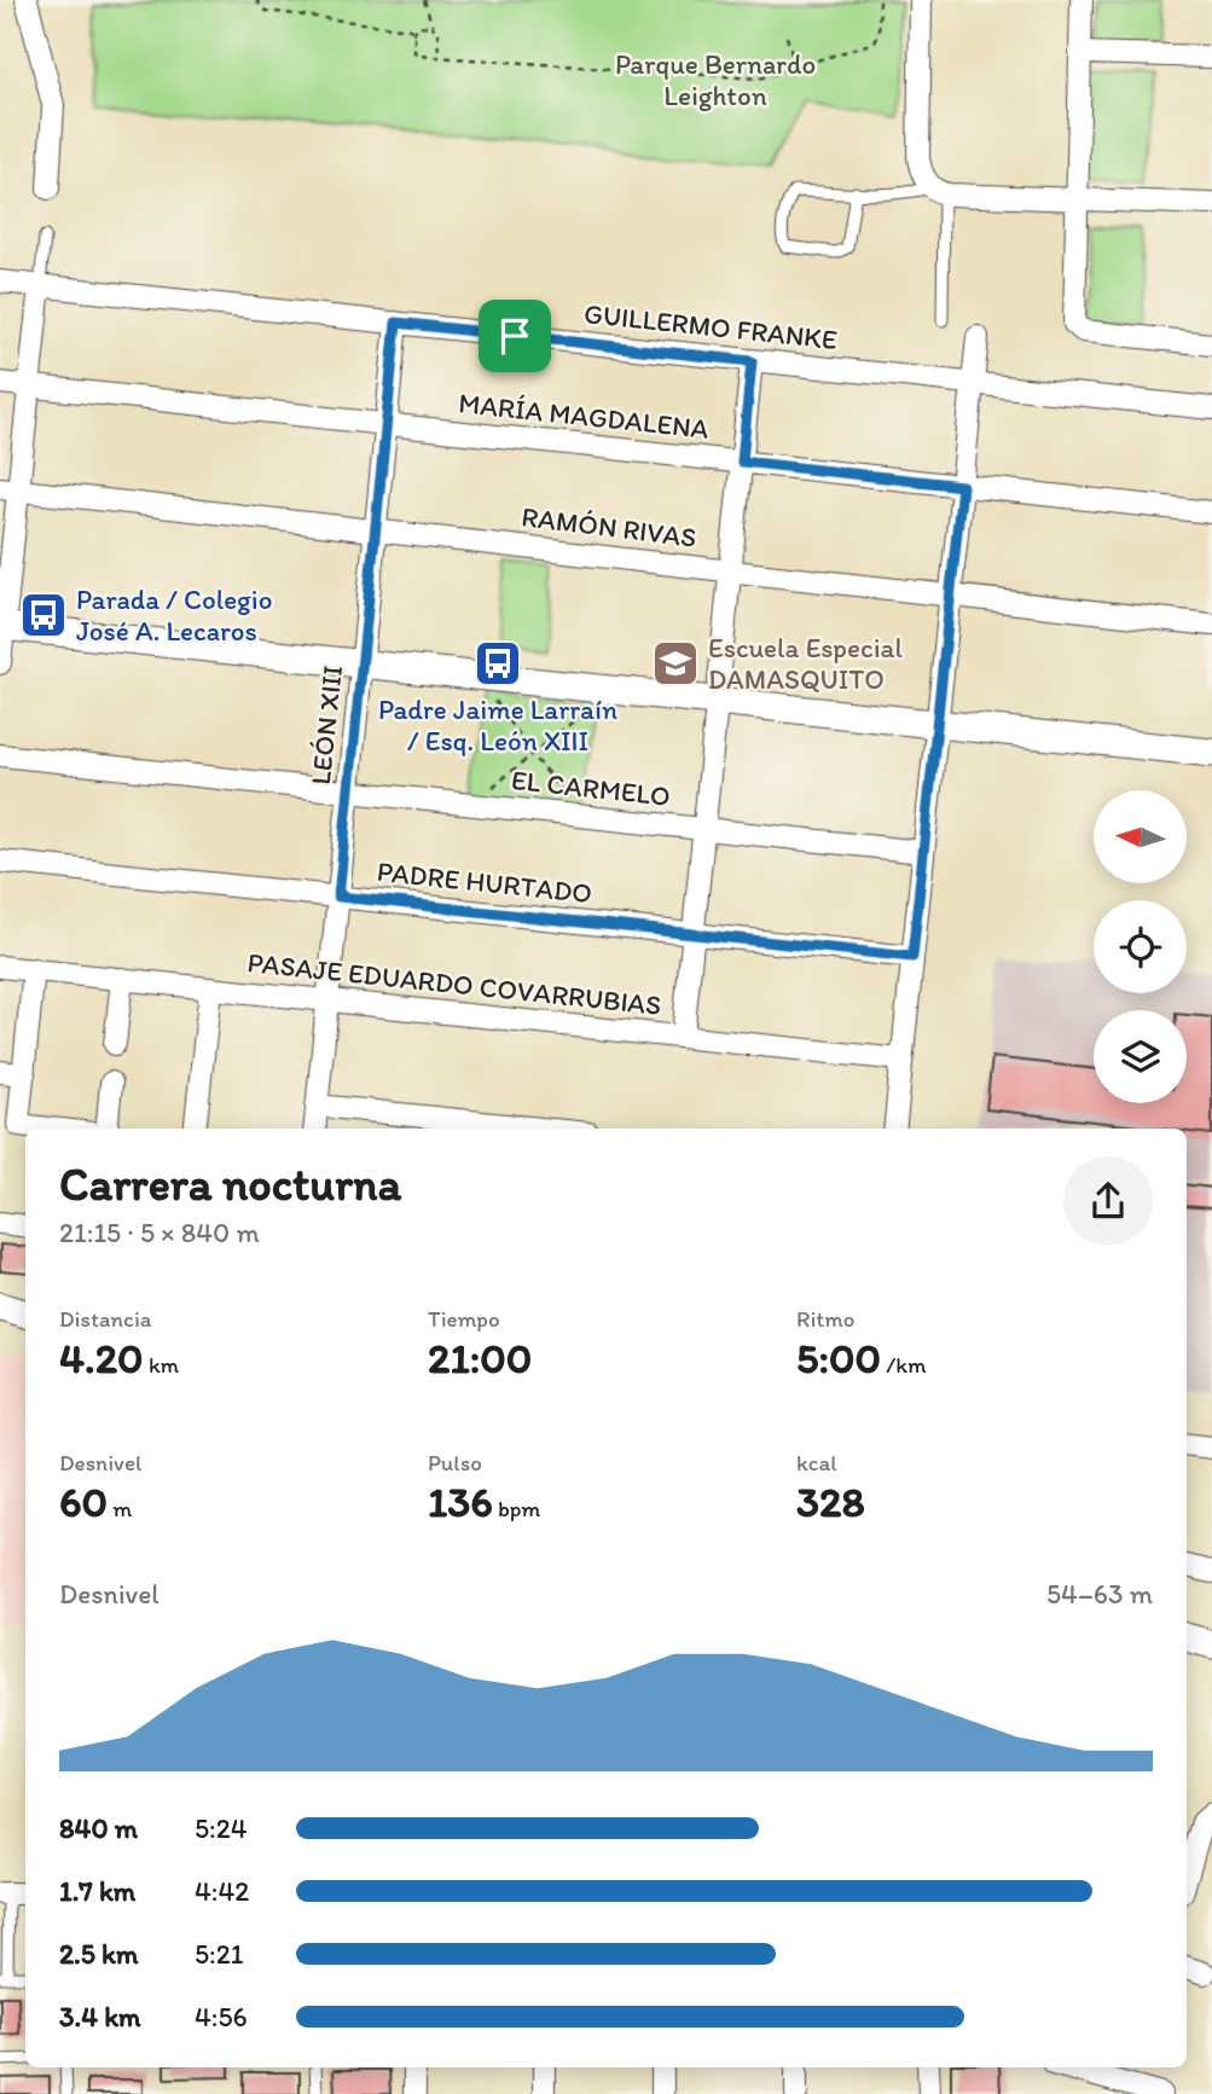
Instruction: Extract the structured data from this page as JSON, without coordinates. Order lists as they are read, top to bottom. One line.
{"streets":{"street":["GUILLERMO FRANKE","MARÍA MAGDALENA","RAMÓN RIVAS","LEÓN XIII","EL CARMELO","PADRE HURTADO","PASAJE EDUARDO COVARRUBIAS"]},"crossings":[["GUILLERMO FRANKE","LEÓN XIII"],["MARÍA MAGDALENA","LEÓN XIII"],["RAMÓN RIVAS","LEÓN XIII"],["LEÓN XIII","EL CARMELO"],["LEÓN XIII","PADRE HURTADO"],["LEÓN XIII","PASAJE EDUARDO COVARRUBIAS"]],"parks":["Parque Bernardo Leighton"],"places":{"bus stop":["Parada / Colegio José A. Lecaros","Padre Jaime Larraín / Esq. León XIII"],"school or university":["Escuela Especial DAMASQUITO"]},"north":"left","page":{"heading":["Carrera nocturna","21:15 · 5 × 840 m"],"stats":[["Distancia","4.20 km"],["Tiempo","21:00"],["Ritmo","5:00 /km"],["Desnivel","60 m"],["Pulso","136 bpm"],["kcal","328"]],"chart":["Desnivel","54–63 m"],"list":[{"name":"840 m","note":"5:24"},{"name":"1.7 km","note":"4:42"},{"name":"2.5 km","note":"5:21"},{"name":"3.4 km","note":"4:56"}]}}
